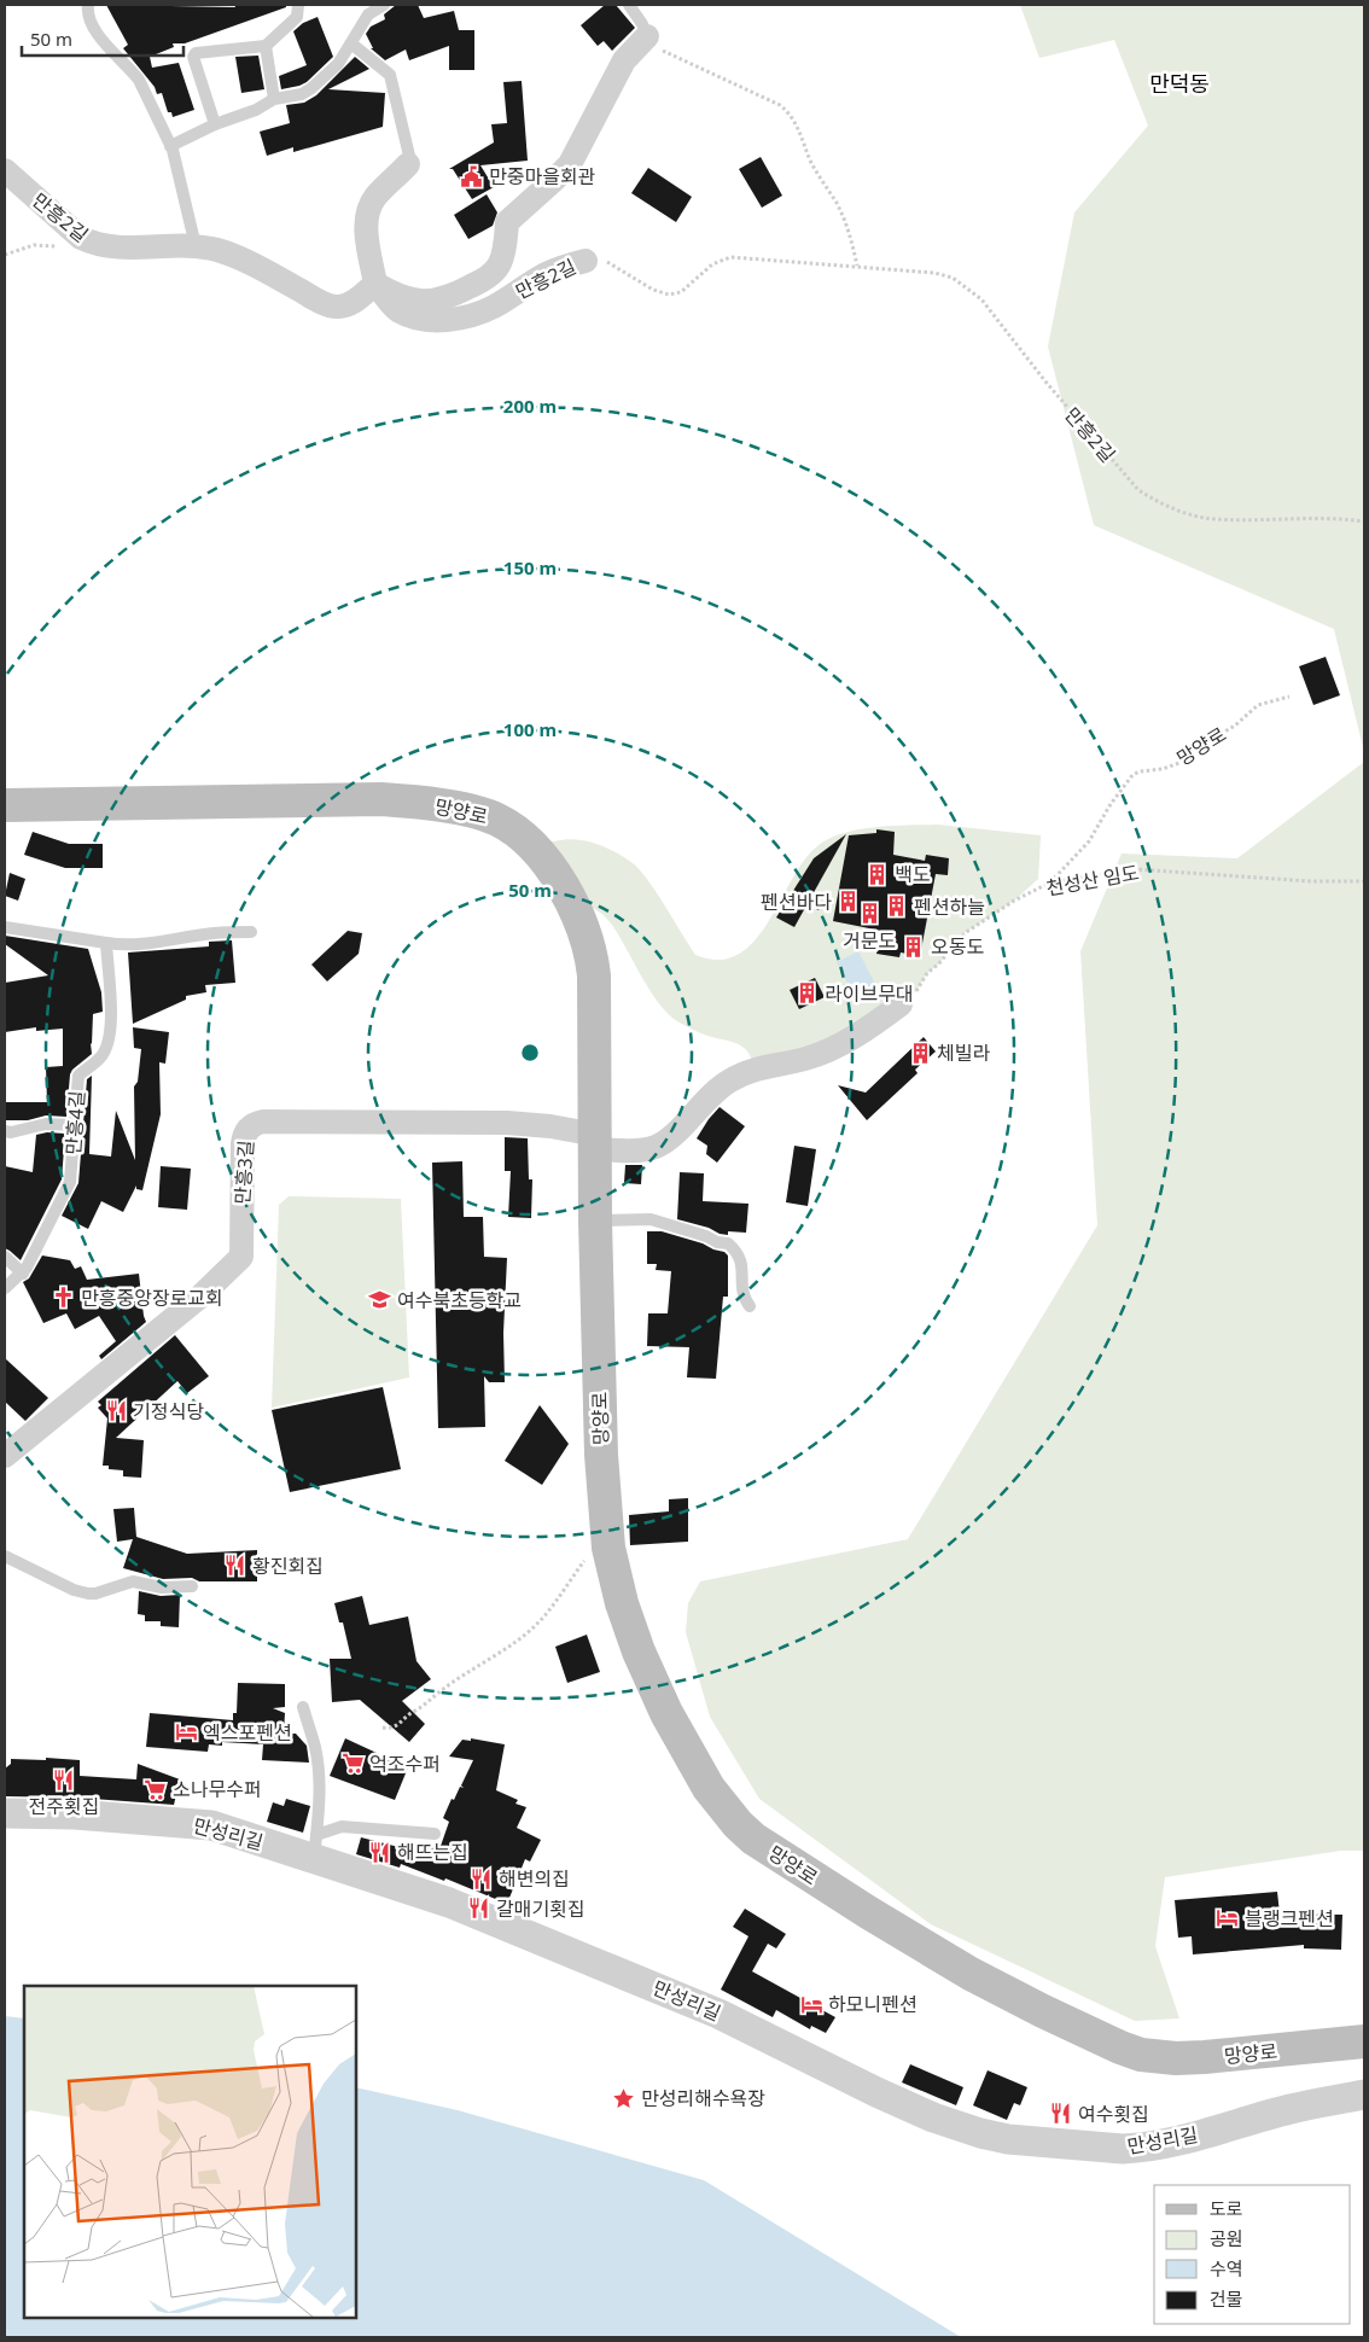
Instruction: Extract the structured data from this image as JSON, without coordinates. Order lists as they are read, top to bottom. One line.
{"streets":{"main road":["망양로"],"street":["만흥2길","만흥3길","만성리길"],"lane":["만흥4길"],"path":["천성산 임도"]},"crossings":[["망양로","천성산 임도"],["망양로","만흥3길"]],"districts":["만덕동"],"places":{"public building":["만중마을회관"],"building":["백도","펜션바다","펜션하늘","거문도","오동도","라이브무대","체빌라"],"church":["만흥중앙장로교회"],"school or university":["여수북초등학교"],"restaurant":["기정식당","황진회집","전주횟집","해뜨는집","해변의집","갈매기횟집","여수횟집"],"hotel":["엑스포펜션","블랭크펜션","하모니펜션"],"supermarket":["억조수퍼","소나무수퍼"],"place":["만성리해수욕장"]},"legend":["도로","공원","수역","건물"],"scale_bar":"50 m","rings":["200 m","150 m","100 m","50 m"]}
